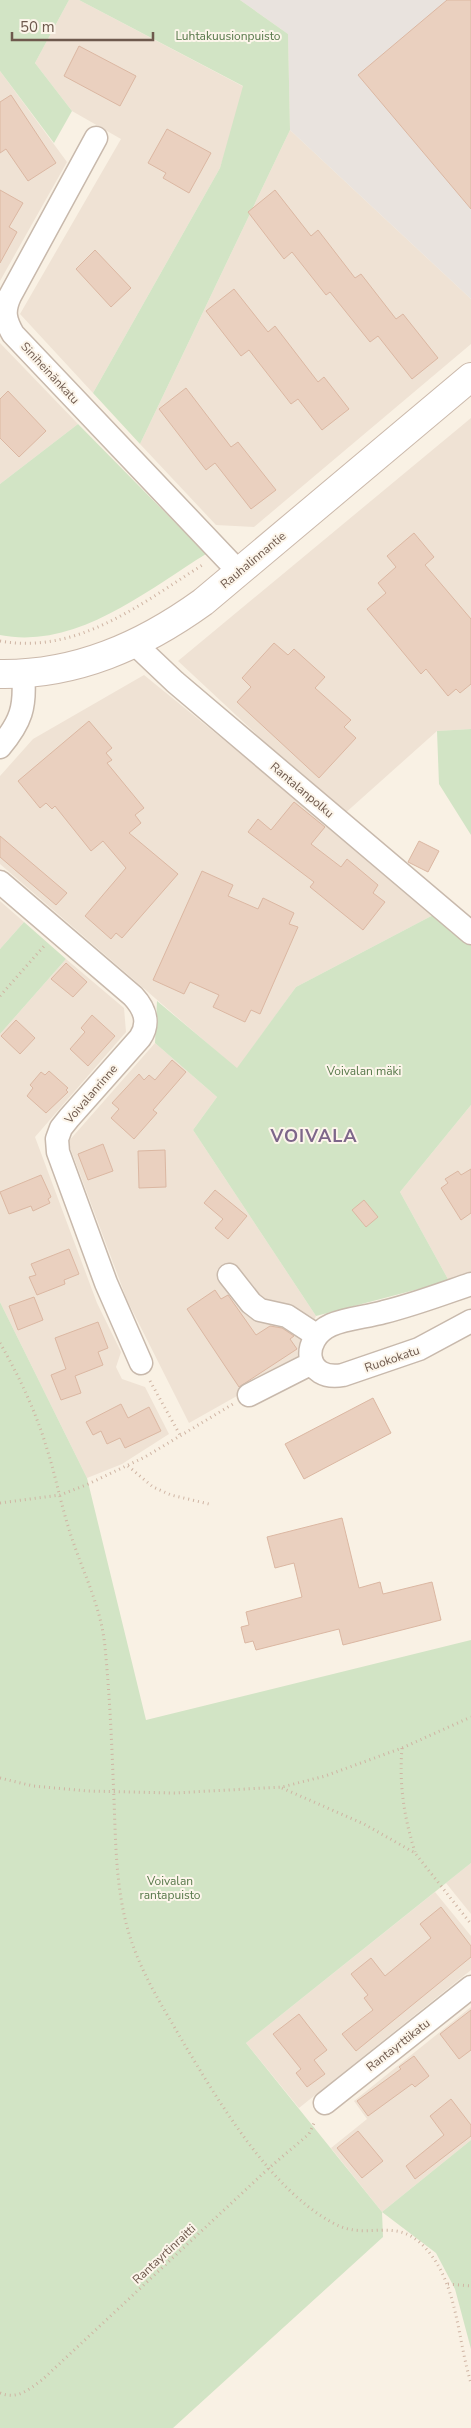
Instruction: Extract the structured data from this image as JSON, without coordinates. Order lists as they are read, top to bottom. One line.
{"streets":{"street":["Siniheinänkatu","Rauhalinnantie","Rantalanpolku","Voivalanrinne","Ruokokatu","Rantayrttikatu"],"path":["Rantayrtinraitti"]},"crossings":[["Siniheinänkatu","Rauhalinnantie"],["Rauhalinnantie","Rantalanpolku"],["Rantayrttikatu","Rantayrtinraitti"]],"districts":["VOIVALA"],"parks":["Luhtakuusionpuisto","Voivalan mäki","Voivalan rantapuisto"],"scale_bar":"50 m"}
